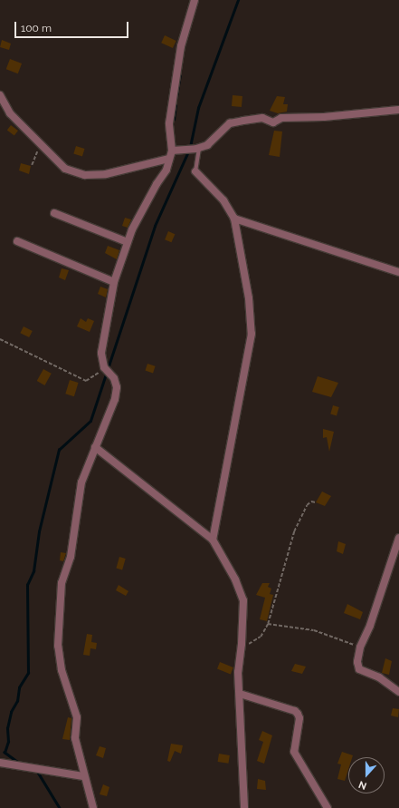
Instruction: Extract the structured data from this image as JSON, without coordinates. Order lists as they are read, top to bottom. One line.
{"scale_bar":"100 m","north":"bottom"}
